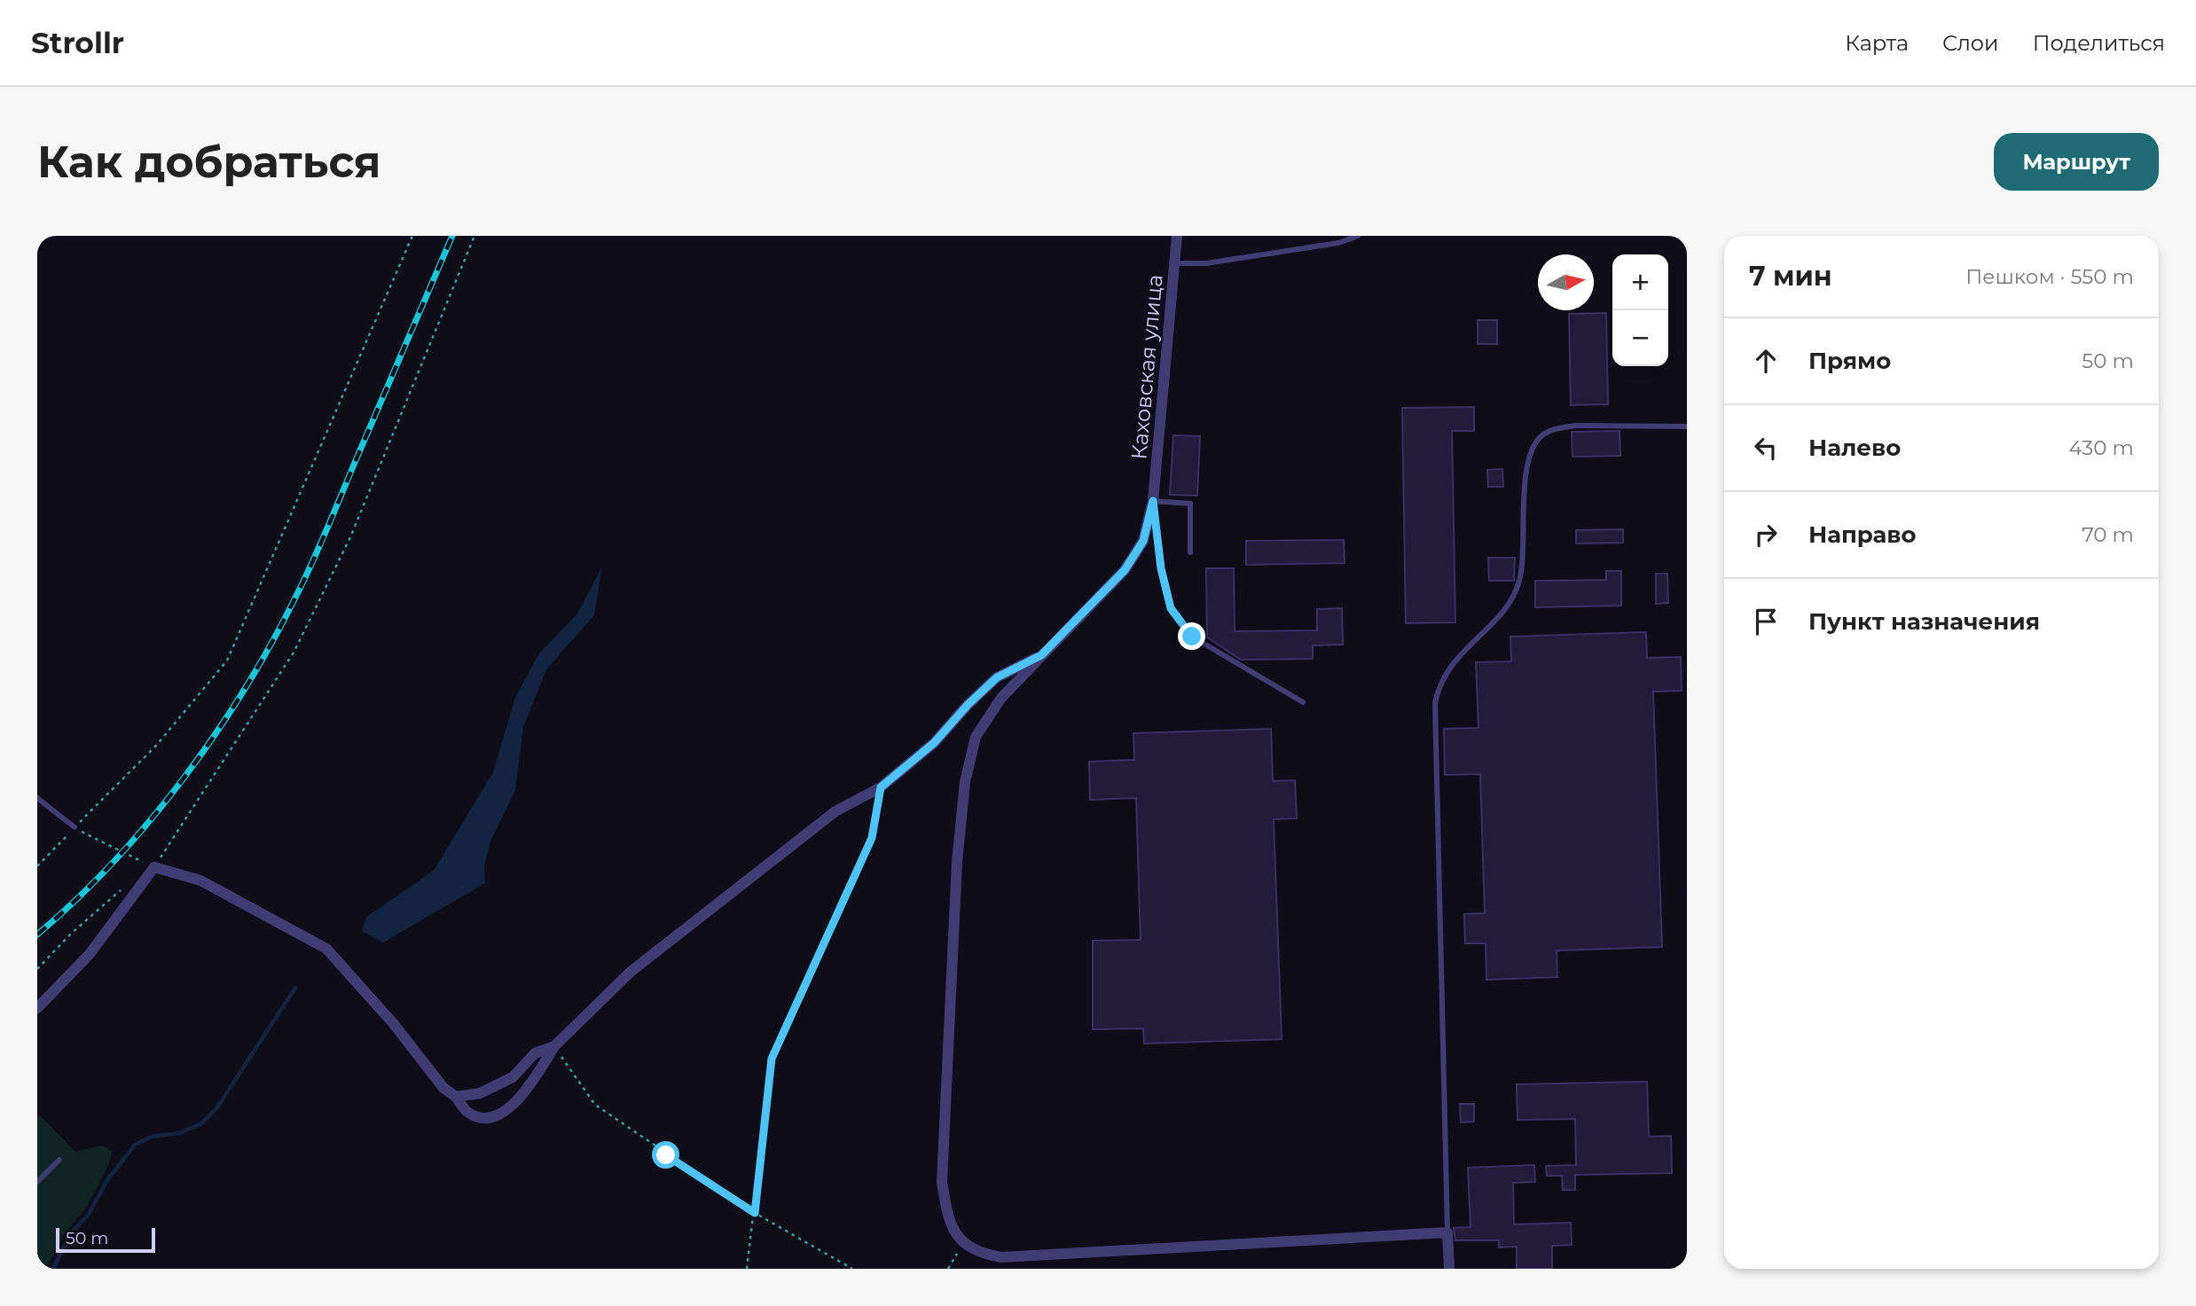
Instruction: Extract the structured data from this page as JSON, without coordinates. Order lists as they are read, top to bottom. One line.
{"streets":{"street":["Каховская улица"]},"scale_bar":"50 m","north":"right","page":{"header":"Strollr","nav":["Карта","Слои","Поделиться"],"buttons":"Маршрут","title":"Как добраться","heading":["7 мин","Пешком · 550 m"],"map_buttons":["+","−"],"list":[["Прямо","50 m"],["Налево","430 m"],["Направо","70 m"],"Пункт назначения"],"scale":"50 m"}}
